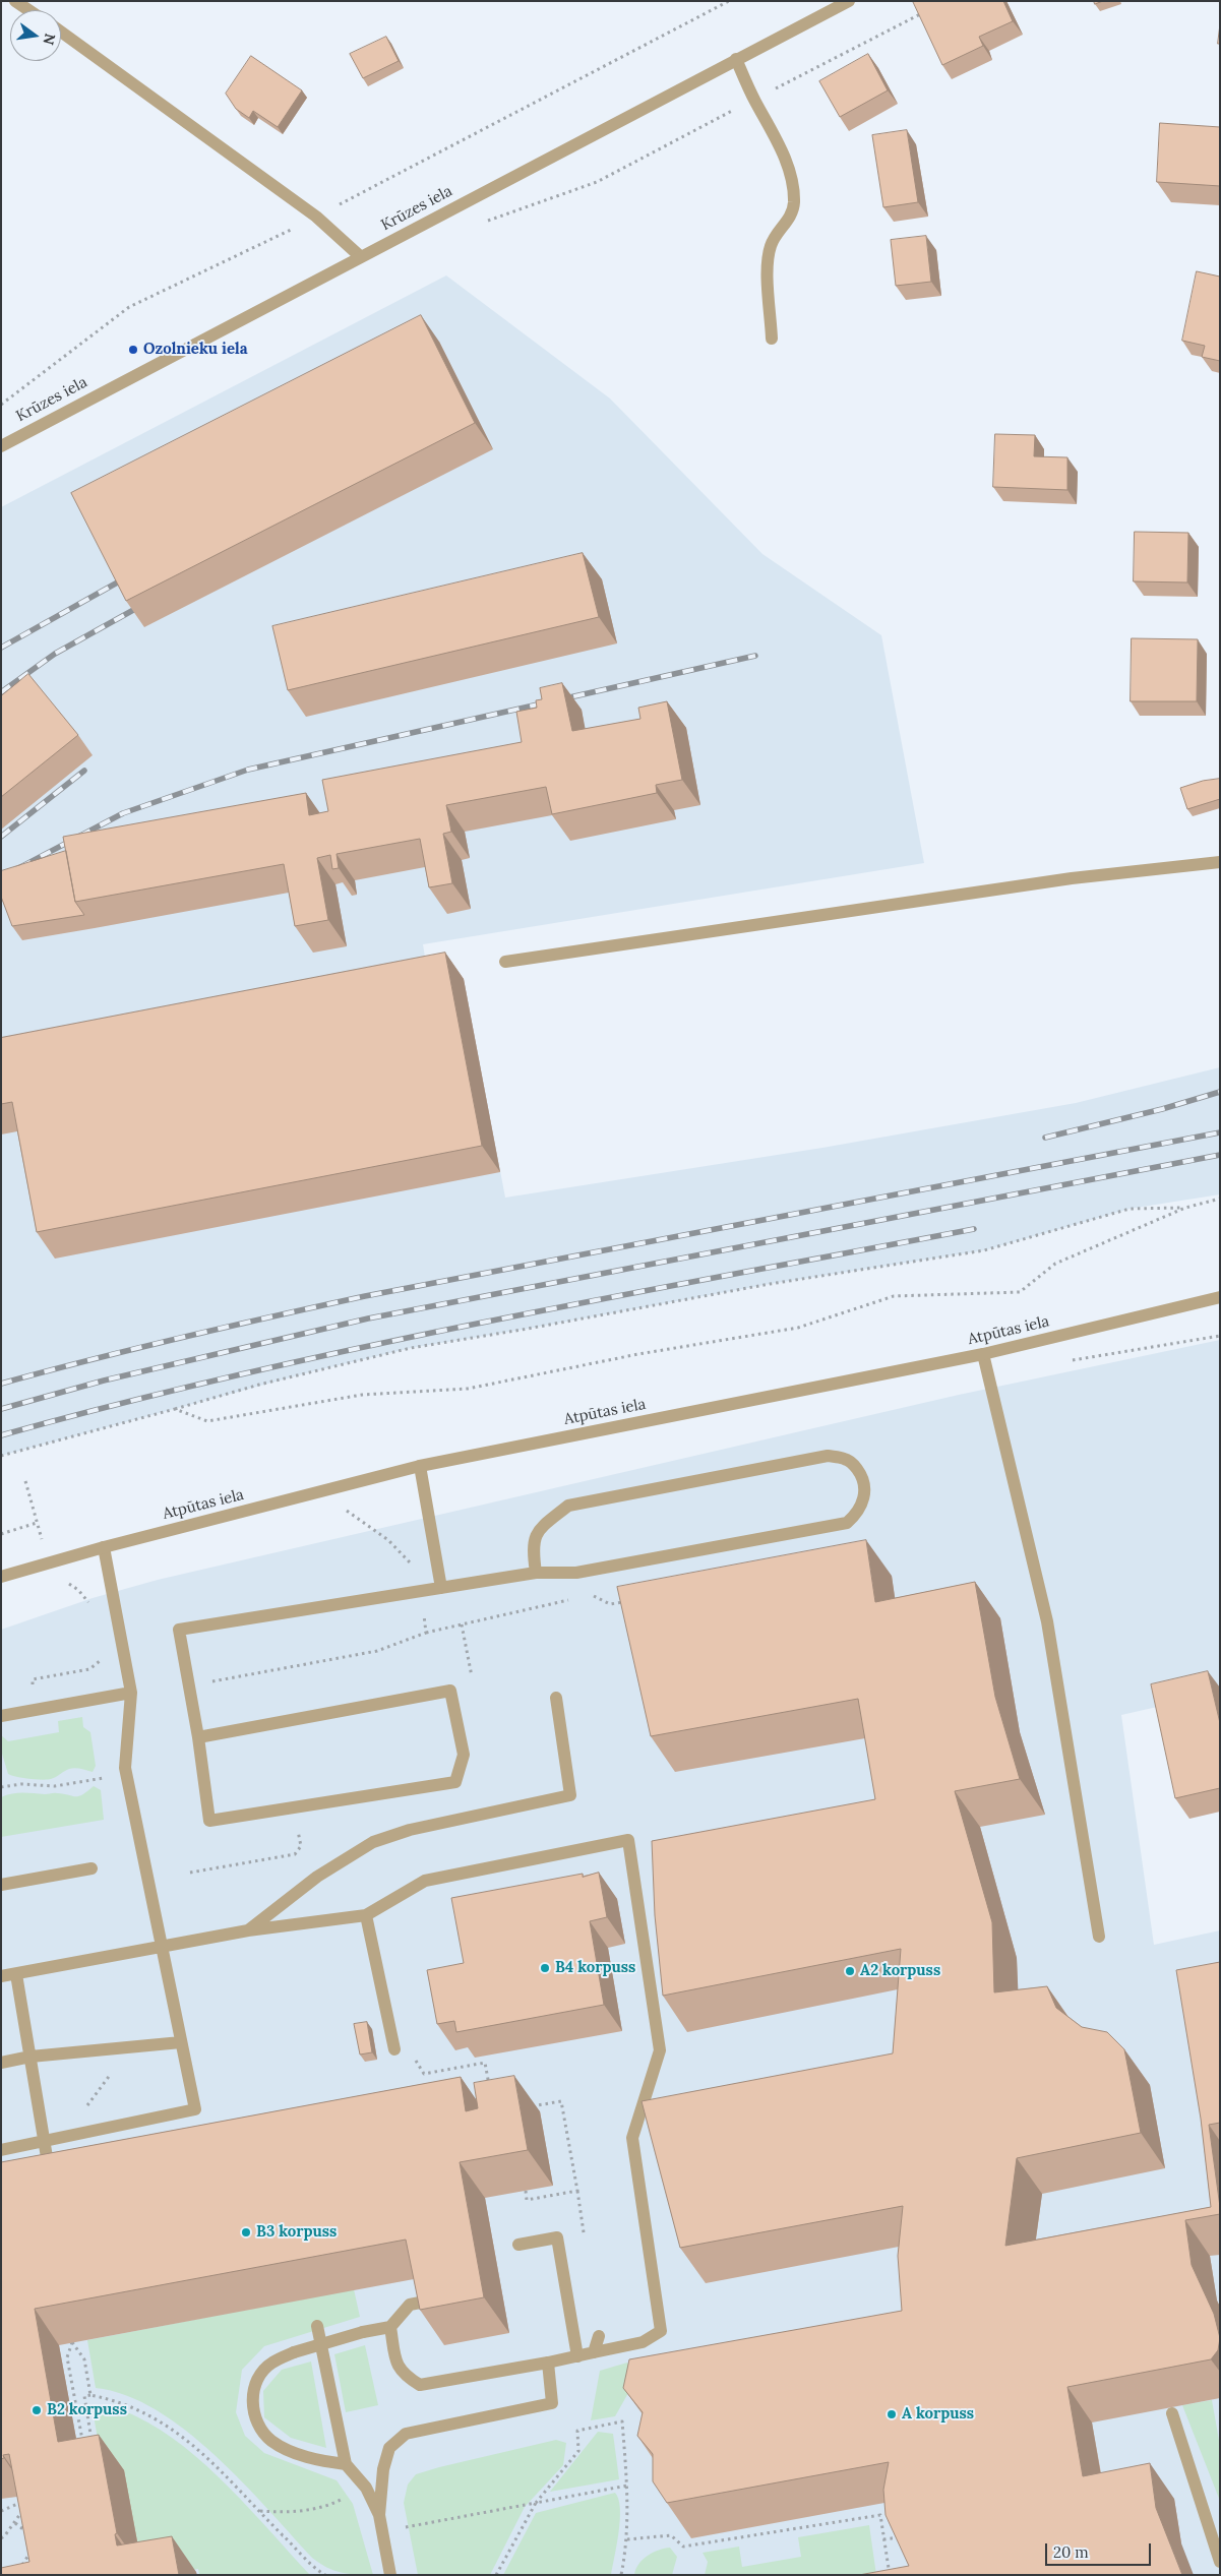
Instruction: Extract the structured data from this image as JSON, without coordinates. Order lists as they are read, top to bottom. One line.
{"streets":{"street":["Krūzes iela","Atpūtas iela"]},"places":["Ozolnieku iela","B4 korpuss","A2 korpuss","B3 korpuss","B2 korpuss","A korpuss"],"scale_bar":"20 m","north":"right"}
